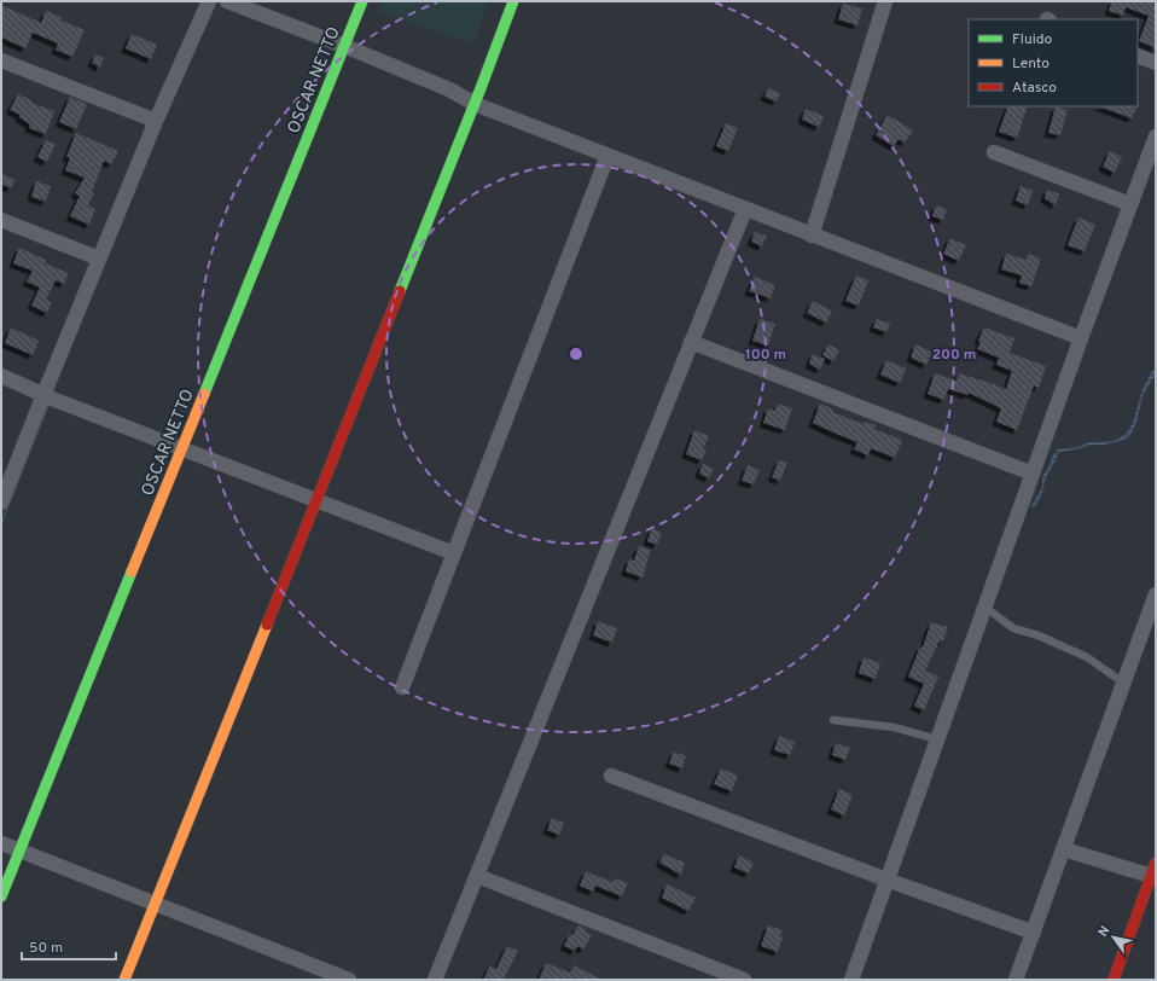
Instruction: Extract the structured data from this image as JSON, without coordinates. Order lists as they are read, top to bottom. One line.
{"streets":{"main road":["OSCAR NETTO"]},"legend":["Fluido","Lento","Atasco"],"scale_bar":"50 m","north":"top left","rings":["100 m","200 m"]}
